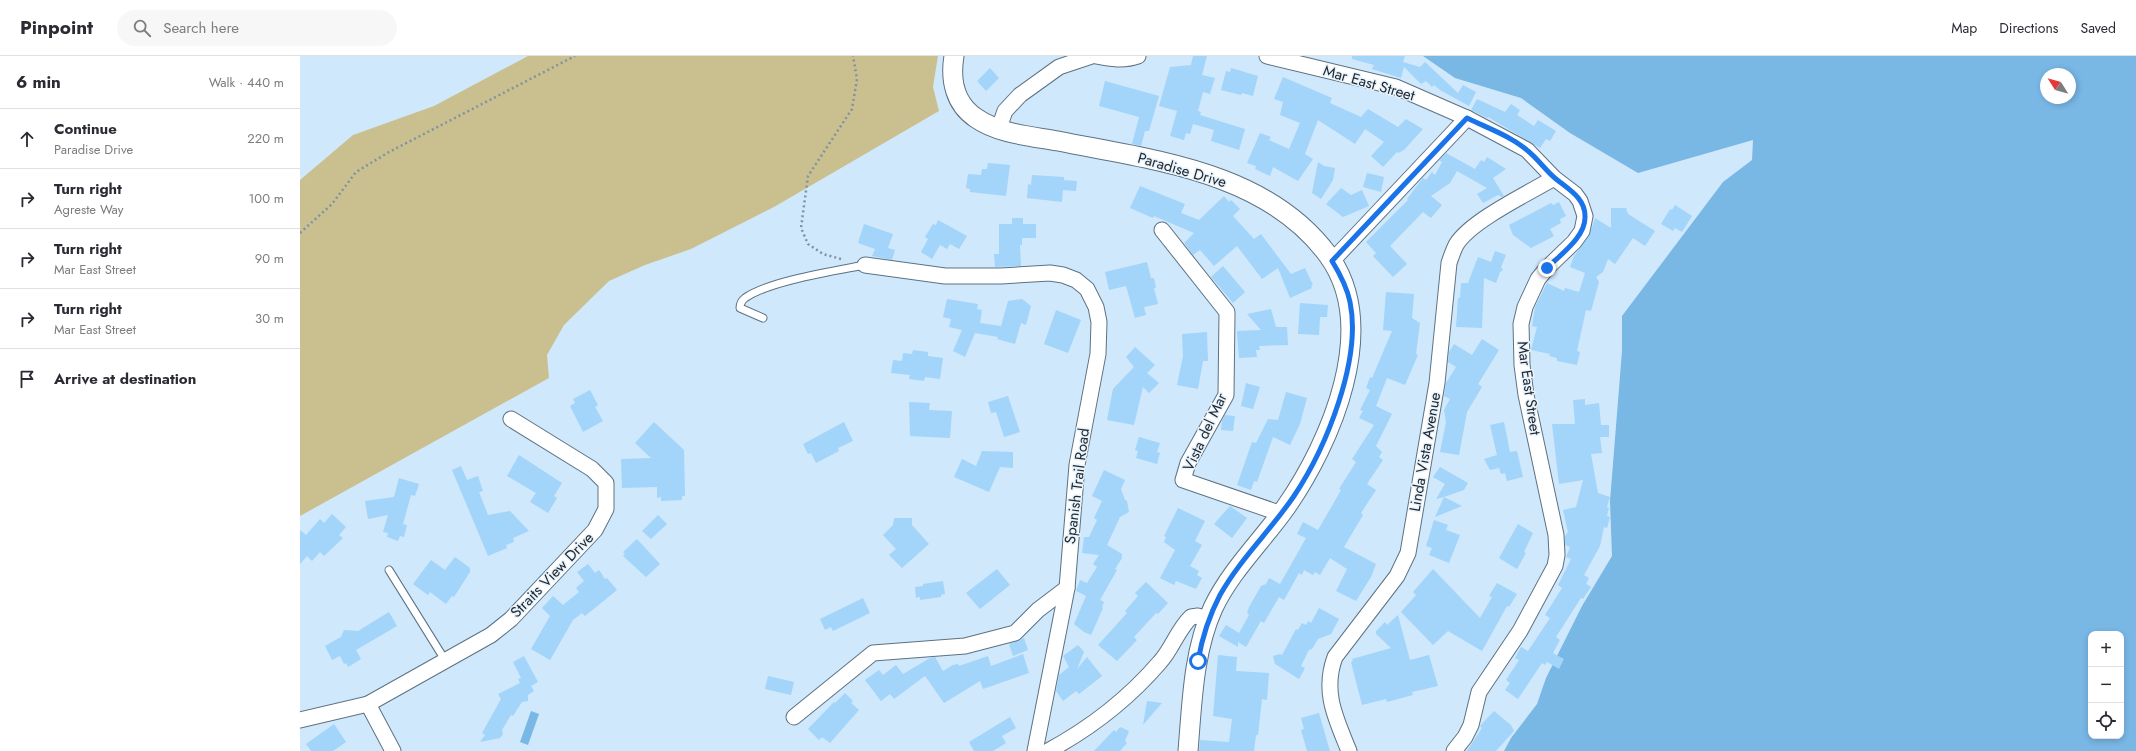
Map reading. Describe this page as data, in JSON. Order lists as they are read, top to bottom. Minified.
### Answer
{"streets":{"street":["Mar East Street","Paradise Drive","Vista del Mar","Linda Vista Avenue","Spanish Trail Road","Straits View Drive"]},"crossings":[["Mar East Street","Linda Vista Avenue"],["Paradise Drive","Vista del Mar"]],"north":"top left","page":{"header":"Pinpoint","search":"Search here","nav":["Map","Directions","Saved"],"heading":["6 min","Walk · 440 m"],"list":[["Continue","Paradise Drive","220 m"],["Turn right","Agreste Way","100 m"],["Turn right","Mar East Street","90 m"],["Turn right","Mar East Street","30 m"],"Arrive at destination"],"map_buttons":["+","−"]}}
